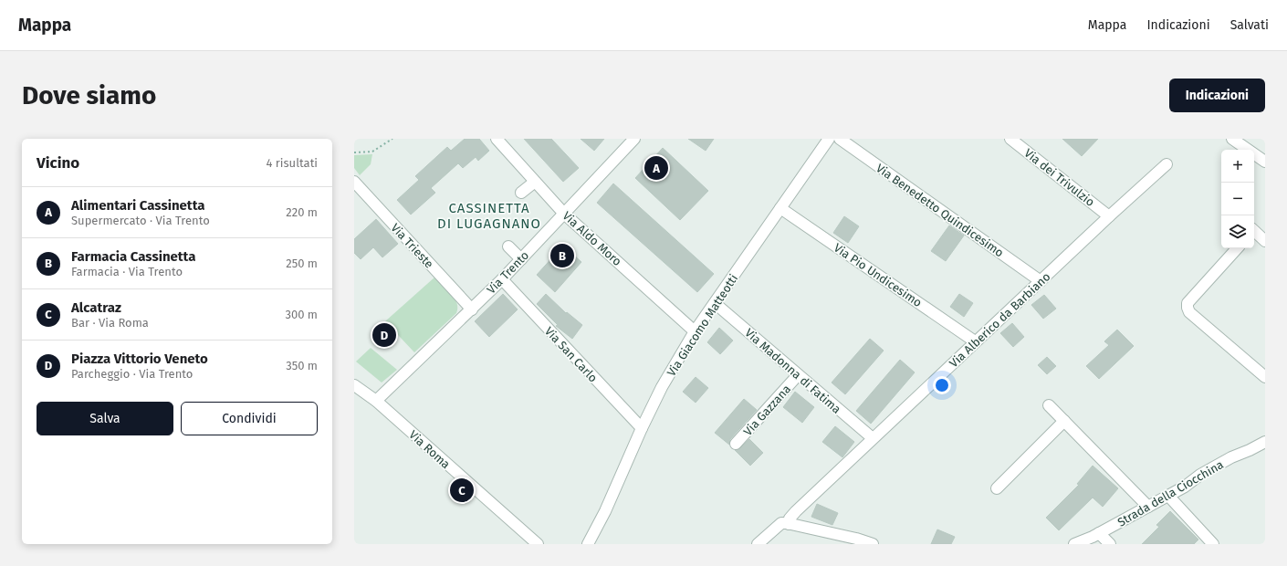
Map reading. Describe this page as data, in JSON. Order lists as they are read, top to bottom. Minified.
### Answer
{"streets":{"street":["Via dei Trivulzio","Via Benedetto Quindicesimo","Via Aldo Moro","Via Trieste","Via Trento","Via Pio Undicesimo","Via Alberico da Barbiano","Via Giacomo Matteotti","Via San Carlo","Via Madonna di Fatima","Via Gazzana","Via Roma","Strada della Ciocchina"]},"crossings":[["Via dei Trivulzio","Via Alberico da Barbiano"],["Via Benedetto Quindicesimo","Via Alberico da Barbiano"],["Via Aldo Moro","Via Trento"],["Via Aldo Moro","Via Giacomo Matteotti"],["Via Trieste","Via Trento"],["Via Trento","Via San Carlo"],["Via Trento","Via Roma"],["Via Pio Undicesimo","Via Alberico da Barbiano"],["Via Pio Undicesimo","Via Giacomo Matteotti"],["Via Alberico da Barbiano","Via Madonna di Fatima"],["Via Giacomo Matteotti","Via San Carlo"],["Via Giacomo Matteotti","Via Madonna di Fatima"],["Via Madonna di Fatima","Via Gazzana"]],"districts":["CASSINETTA DI LUGAGNANO"],"page":{"header":"Mappa","nav":["Mappa","Indicazioni","Salvati"],"buttons":["Indicazioni",["Salva","Condividi"]],"title":"Dove siamo","heading":["Vicino","4 risultati"],"map_buttons":["+","−"],"pins":["A","B","D","C"],"list":[{"mark":"A","name":"Alimentari Cassinetta","note":"Supermercato · Via Trento","value":"220 m"},{"mark":"B","name":"Farmacia Cassinetta","note":"Farmacia · Via Trento","value":"250 m"},{"mark":"C","name":"Alcatraz","note":"Bar · Via Roma","value":"300 m"},{"mark":"D","name":"Piazza Vittorio Veneto","note":"Parcheggio · Via Trento","value":"350 m"}]}}
